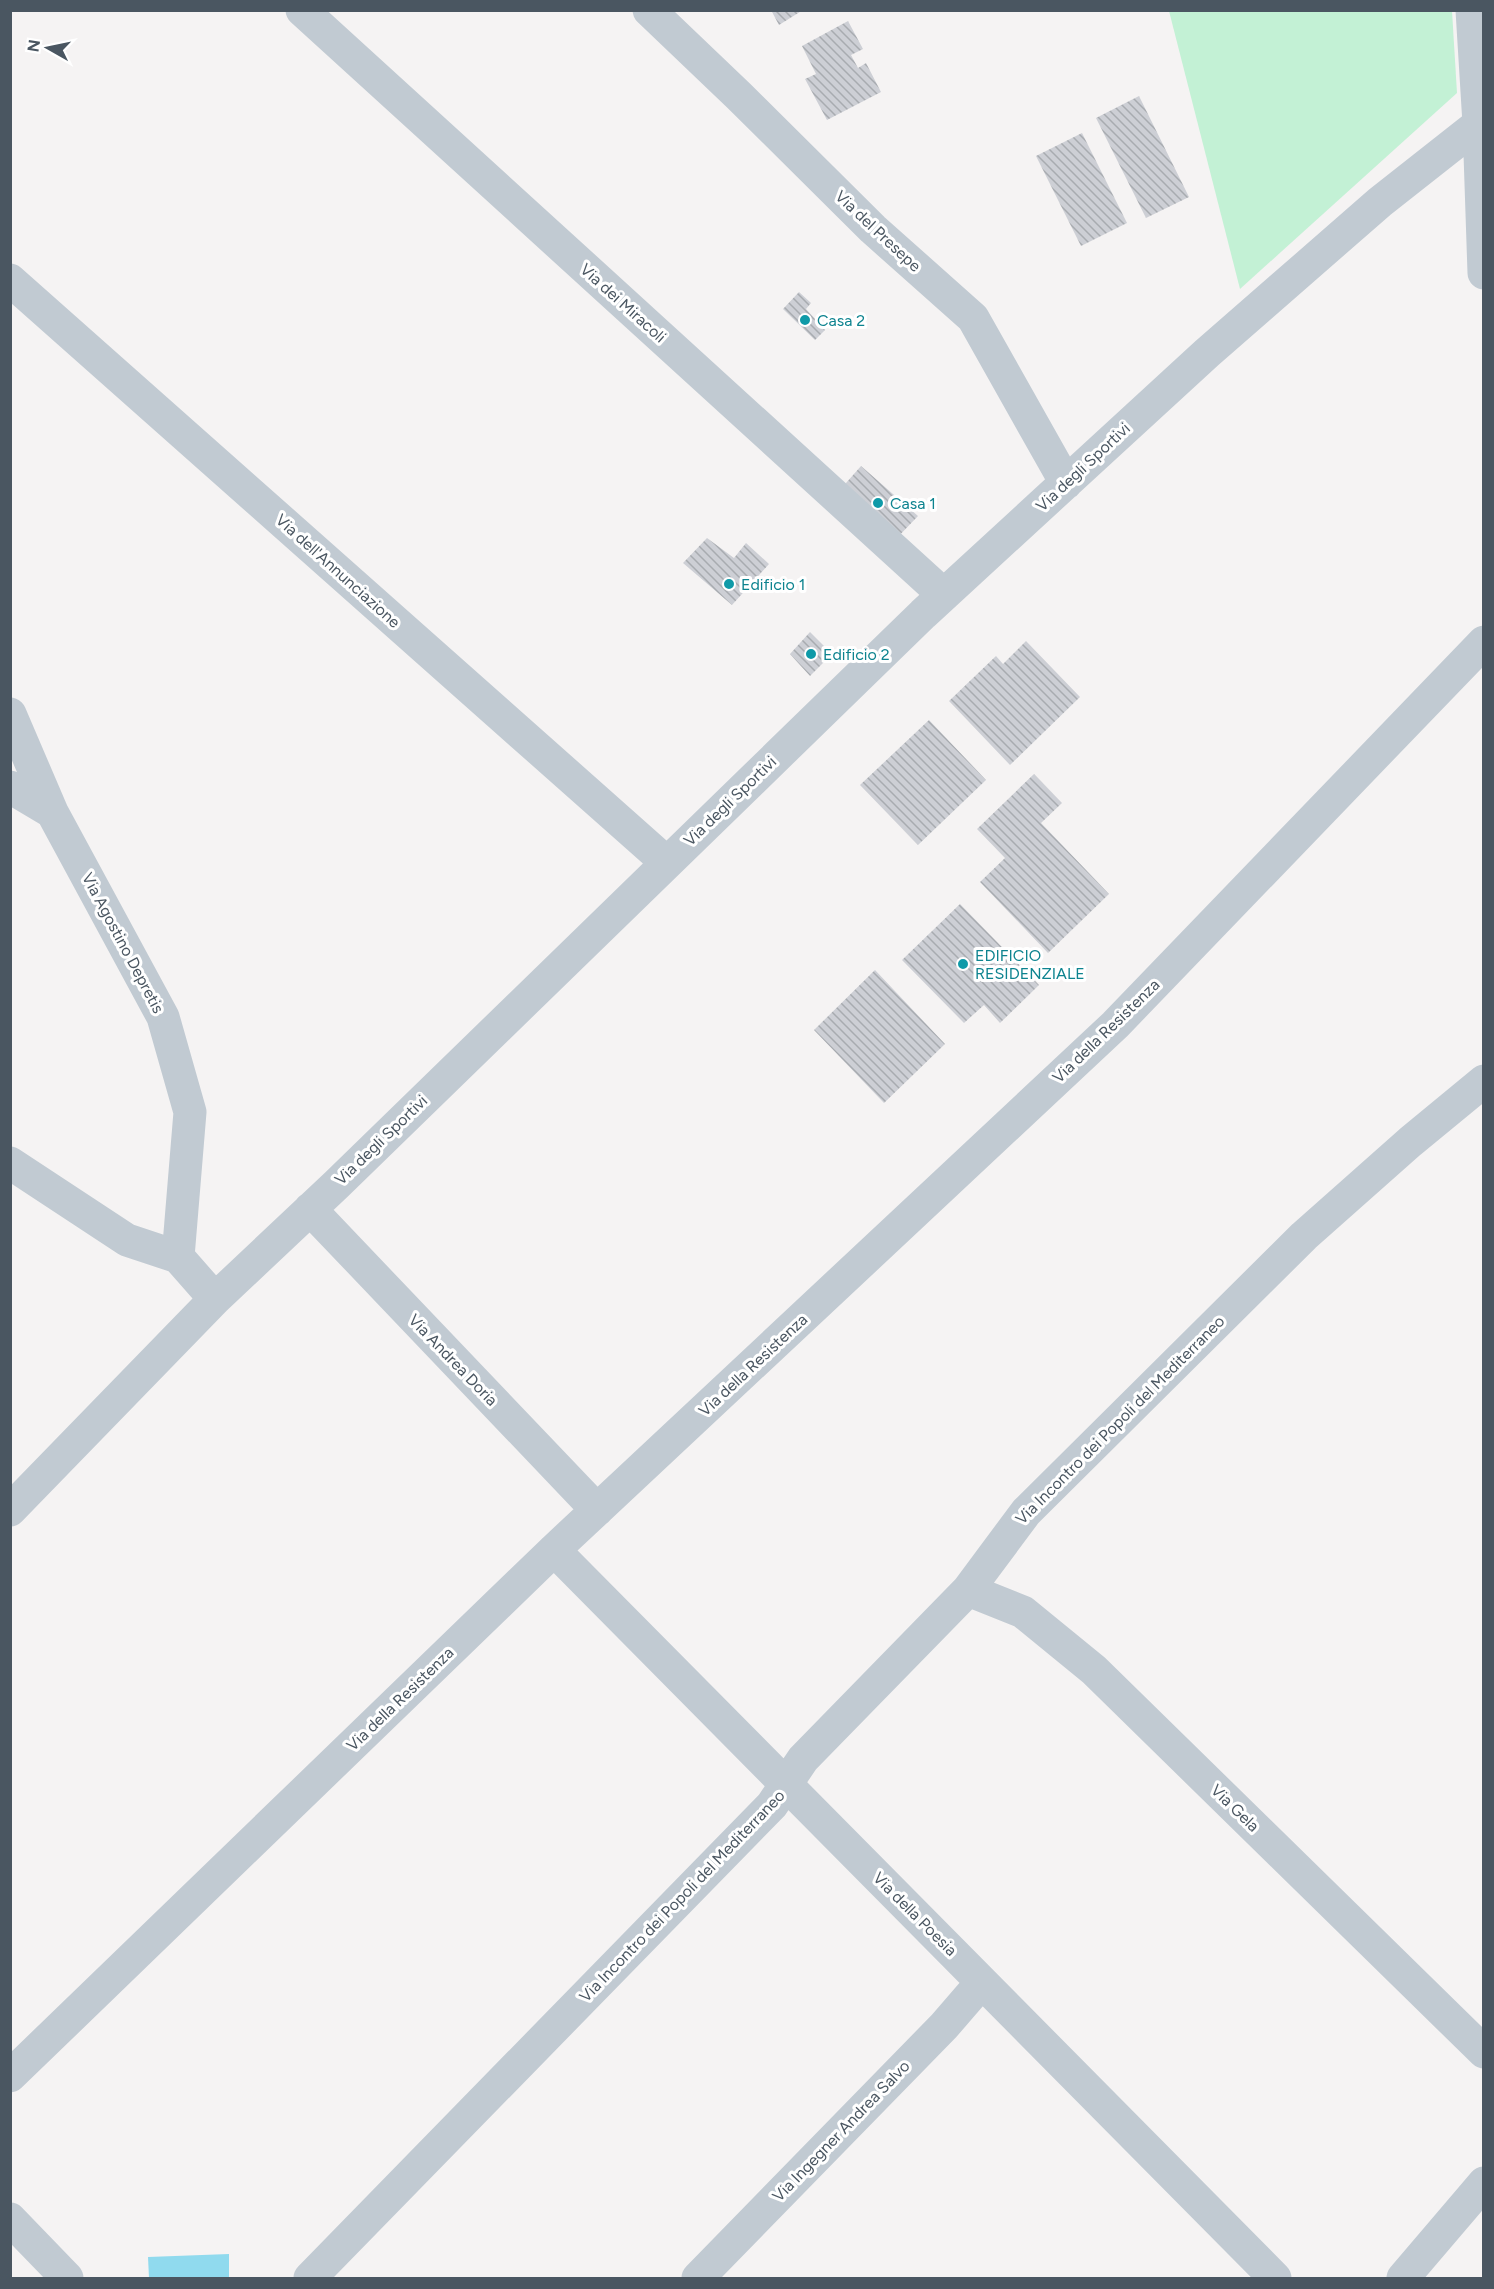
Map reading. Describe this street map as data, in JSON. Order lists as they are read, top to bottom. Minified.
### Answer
{"streets":{"street":["Via del Presepe","Via dei Miracoli","Via degli Sportivi","Via dell'Annunciazione","Via Agostino Depretis","Via della Resistenza","Via Andrea Doria","Via Incontro dei Popoli del Mediterraneo","Via Gela","Via della Poesia","Via Ingegner Andrea Salvo"]},"crossings":[["Via del Presepe","Via degli Sportivi"],["Via dei Miracoli","Via degli Sportivi"],["Via degli Sportivi","Via dell'Annunciazione"],["Via degli Sportivi","Via Andrea Doria"],["Via della Resistenza","Via Andrea Doria"],["Via della Resistenza","Via della Poesia"],["Via Incontro dei Popoli del Mediterraneo","Via Gela"],["Via Incontro dei Popoli del Mediterraneo","Via della Poesia"],["Via della Poesia","Via Ingegner Andrea Salvo"]],"places":["Casa 2","Casa 1","Edificio 1","Edificio 2","EDIFICIO RESIDENZIALE"],"north":"left"}
